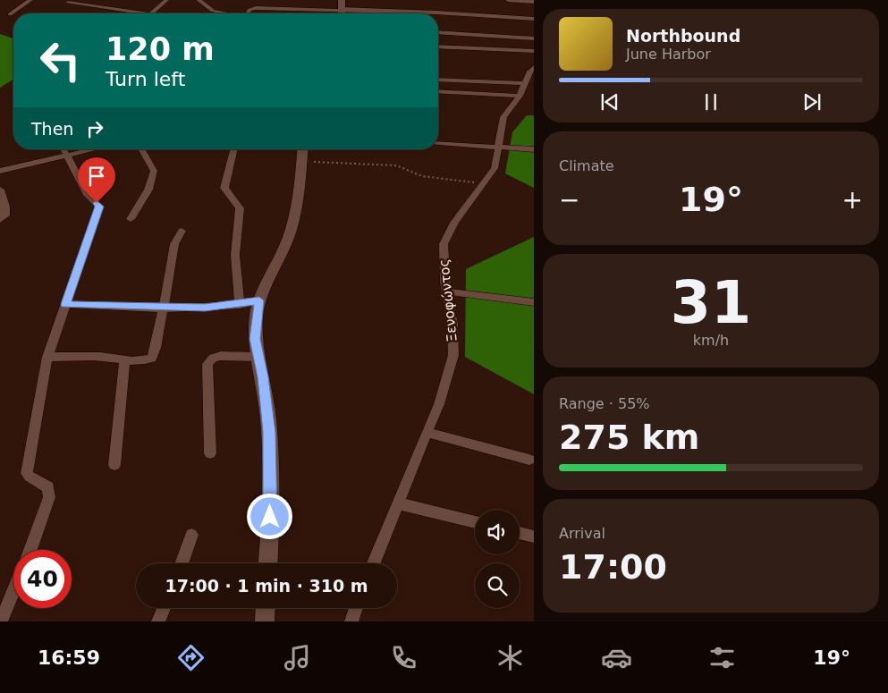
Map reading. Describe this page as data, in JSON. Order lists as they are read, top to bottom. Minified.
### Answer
{"streets":{"street":["Ξενοφώντος"]},"page":{"turn":["120 m","Turn left"],"song":["Northbound","June Harbor"],"then":"Then","tile":["Climate",["31","km/h"],["Range · 55%","275 km"],["Arrival","17:00"]],"heat":["−","19°","+"],"limit":"40","trip":"17:00 · 1 min · 310 m","tabs":["16:59","19°"]}}
